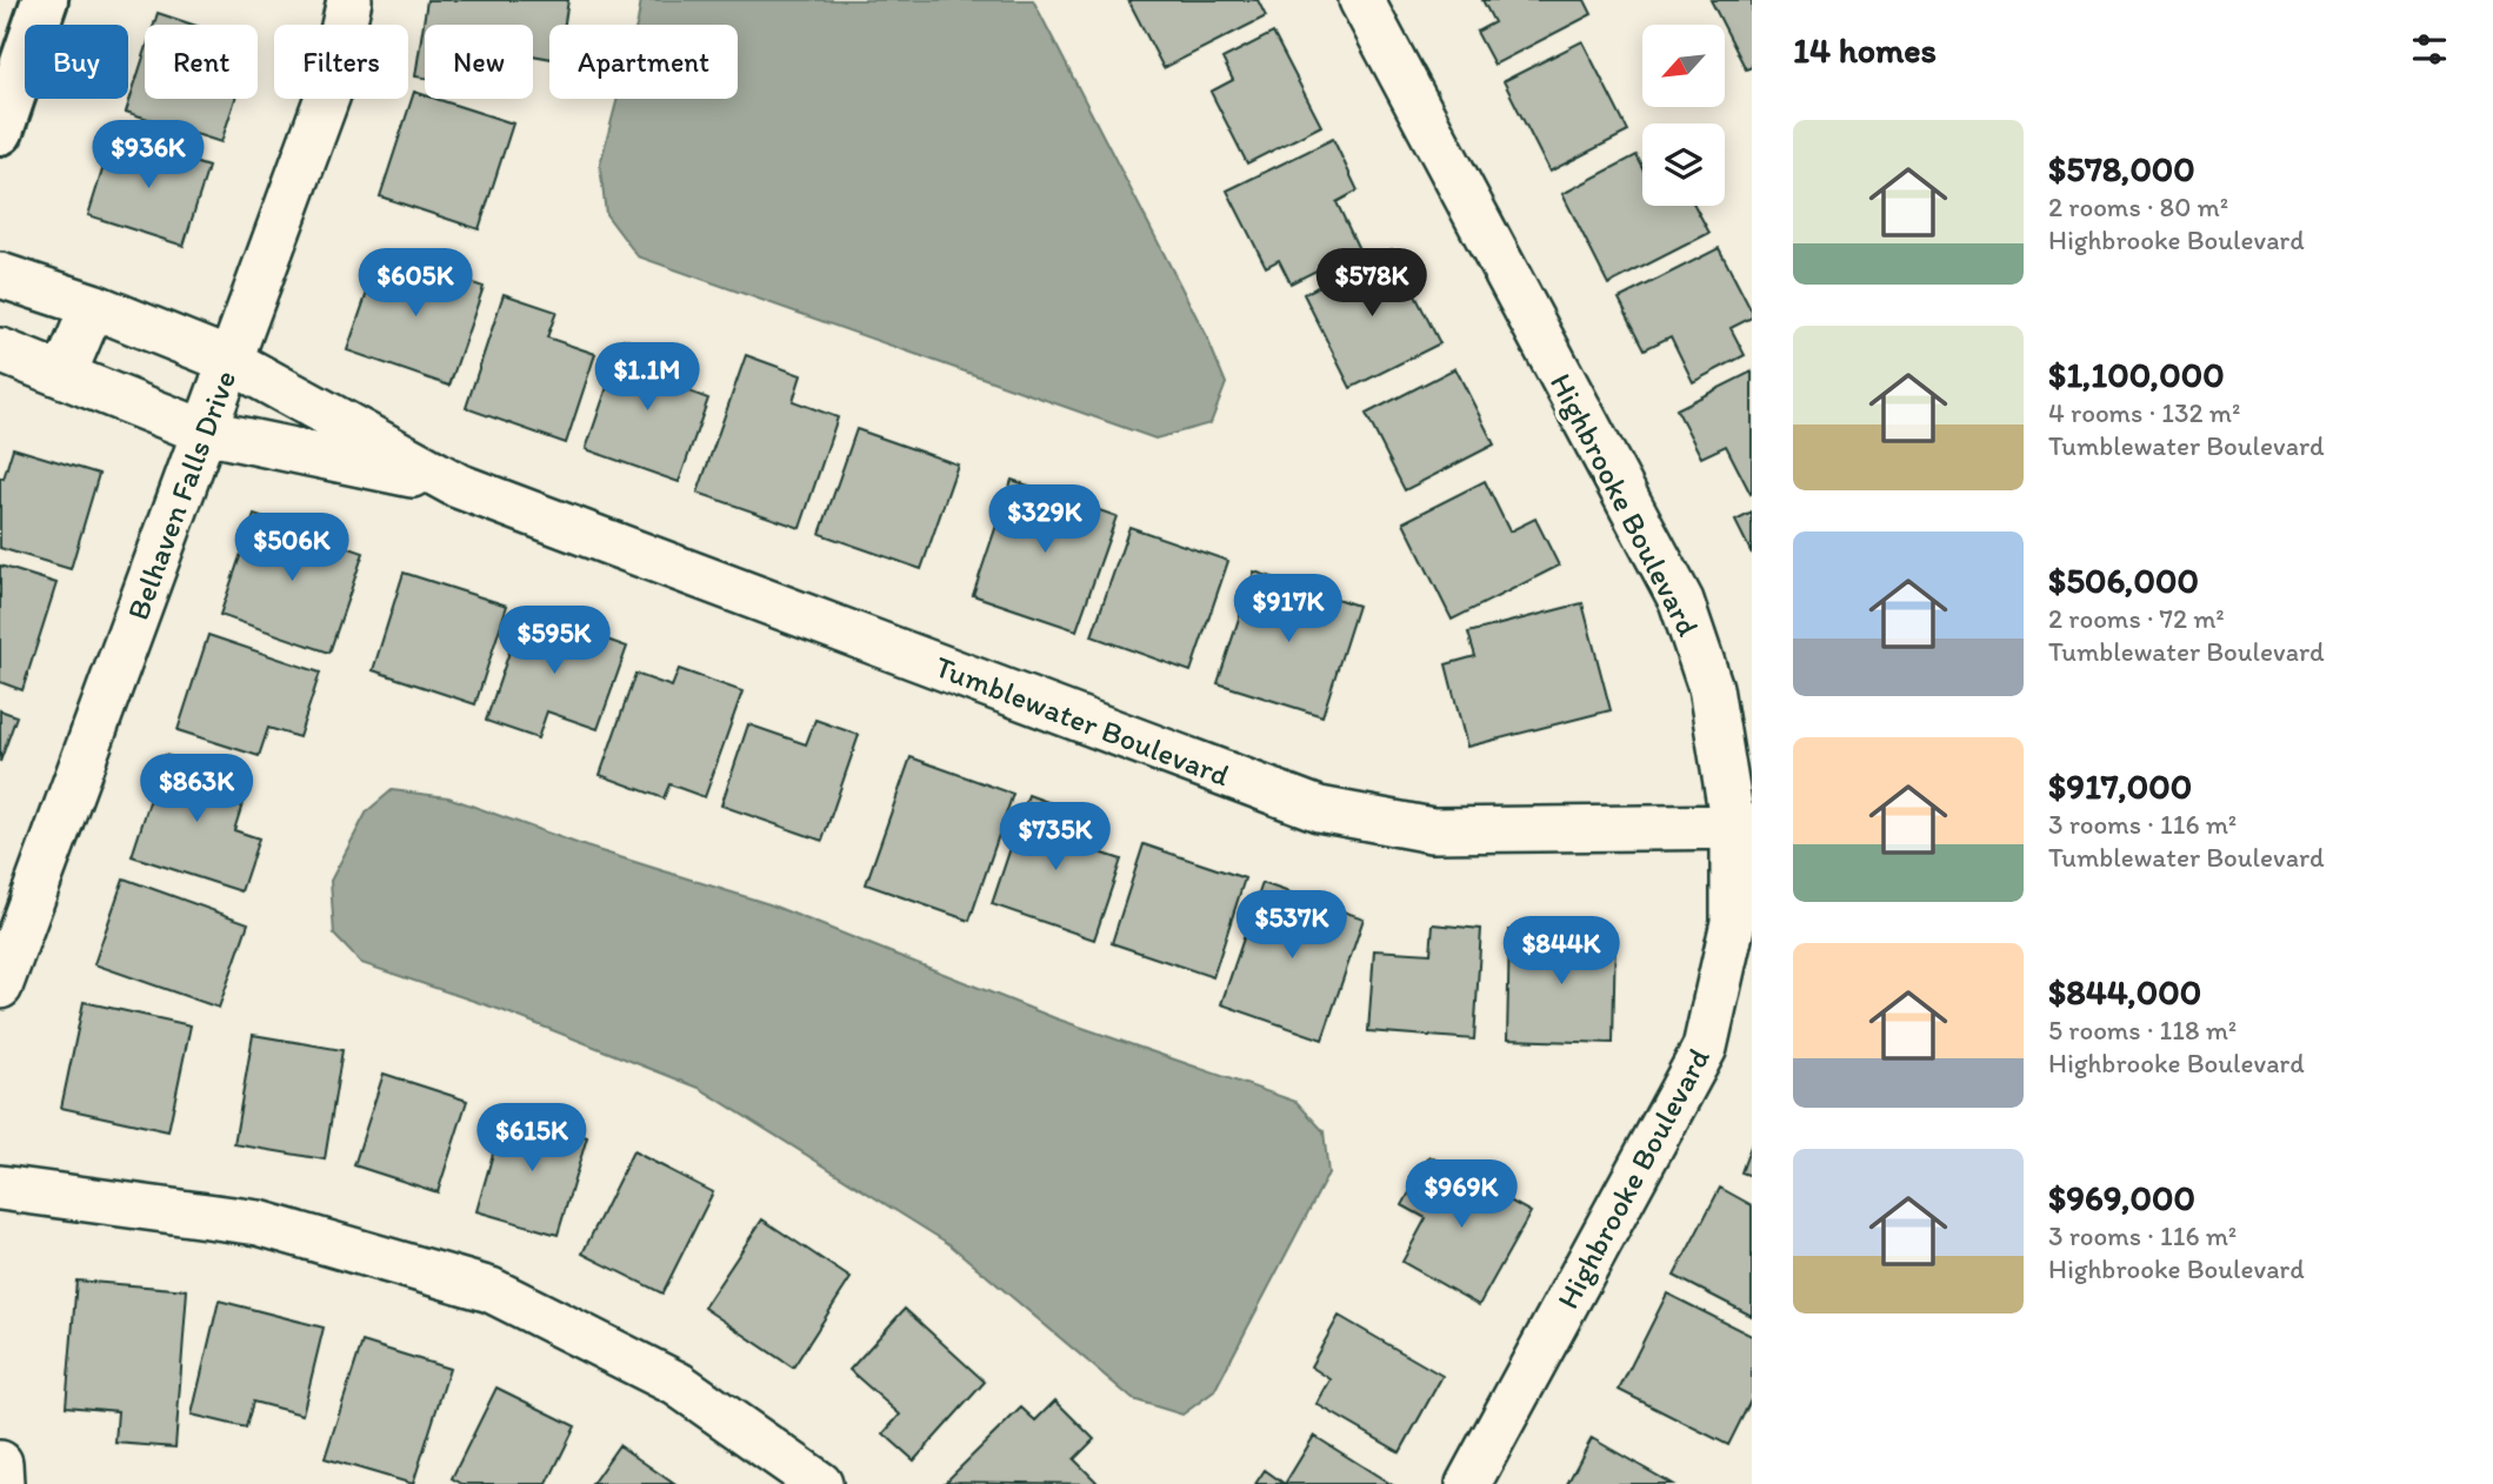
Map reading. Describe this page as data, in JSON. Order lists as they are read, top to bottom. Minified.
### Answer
{"streets":{"street":["Belhaven Falls Drive","Highbrooke Boulevard","Tumblewater Boulevard"]},"crossings":[["Belhaven Falls Drive","Tumblewater Boulevard"],["Highbrooke Boulevard","Tumblewater Boulevard"]],"north":"bottom left","page":{"heading":"14 homes","chip":["Buy","Rent","Filters","New","Apartment"],"list":[{"name":"$578,000","note":"2 rooms · 80 m² · Highbrooke Boulevard"},{"name":"$1,100,000","note":"4 rooms · 132 m² · Tumblewater Boulevard"},{"name":"$506,000","note":"2 rooms · 72 m² · Tumblewater Boulevard"},{"name":"$917,000","note":"3 rooms · 116 m² · Tumblewater Boulevard"},{"name":"$844,000","note":"5 rooms · 118 m² · Highbrooke Boulevard"},{"name":"$969,000","note":"3 rooms · 116 m² · Highbrooke Boulevard"}],"price":["$936K","$605K","$578K","$1.1M","$329K","$506K","$917K","$595K","$863K","$735K","$537K","$844K","$615K","$969K"]}}
